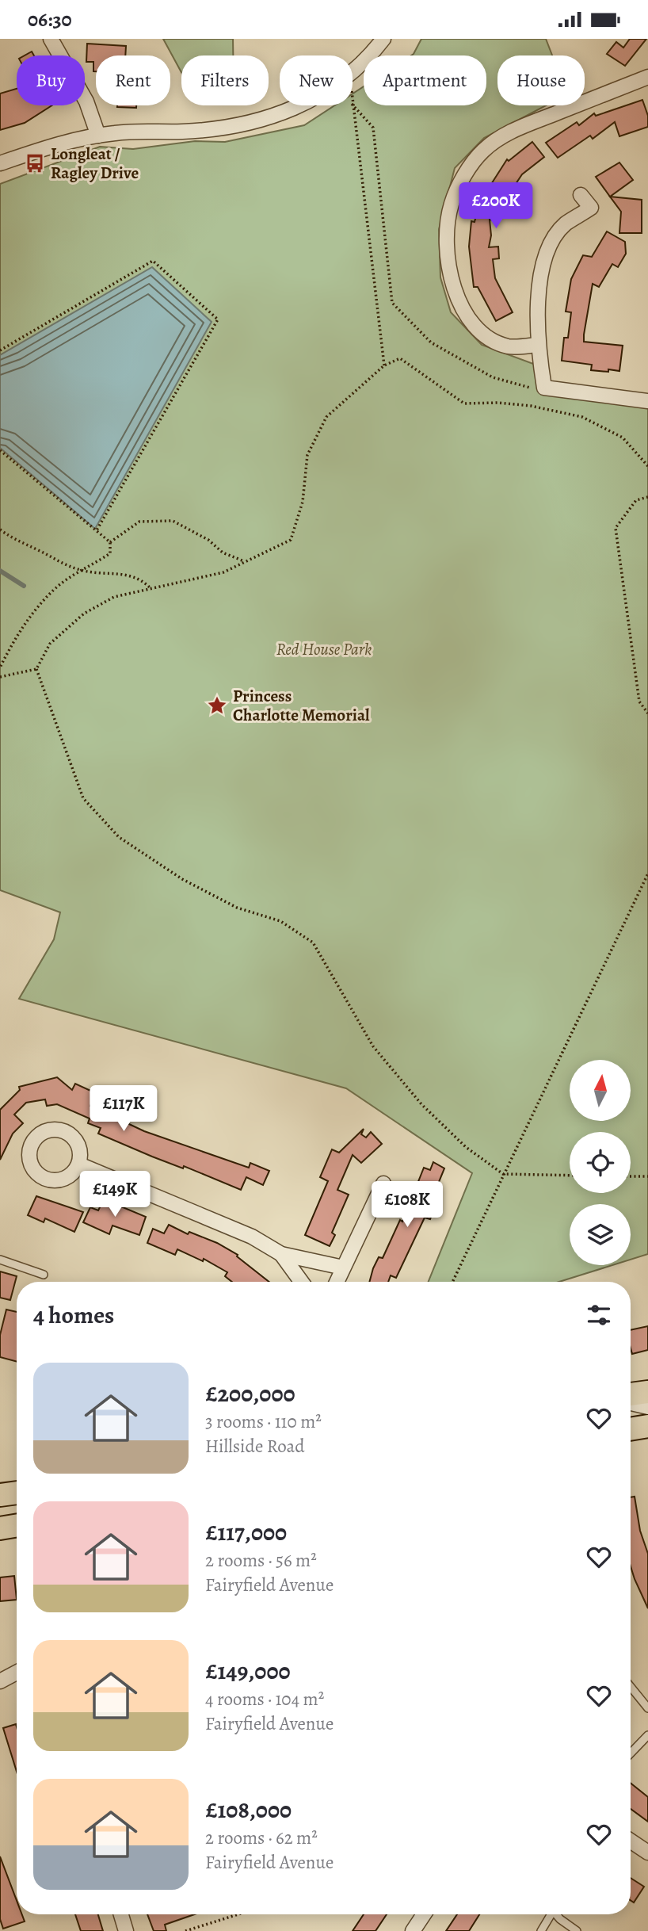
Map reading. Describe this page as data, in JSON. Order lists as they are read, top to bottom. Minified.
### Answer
{"parks":["Red House Park"],"places":{"bus stop":["Longleat / Ragley Drive"],"place":["Princess Charlotte Memorial"]},"north":"top","page":{"status":"06:30","chip":["Buy","Rent","Filters","New","Apartment","House"],"price":["£200K","£117K","£149K","£108K"],"heading":"4 homes","list":[{"name":"£200,000","note":"3 rooms · 110 m² · Hillside Road"},{"name":"£117,000","note":"2 rooms · 56 m² · Fairyfield Avenue"},{"name":"£149,000","note":"4 rooms · 104 m² · Fairyfield Avenue"},{"name":"£108,000","note":"2 rooms · 62 m² · Fairyfield Avenue"}]}}
